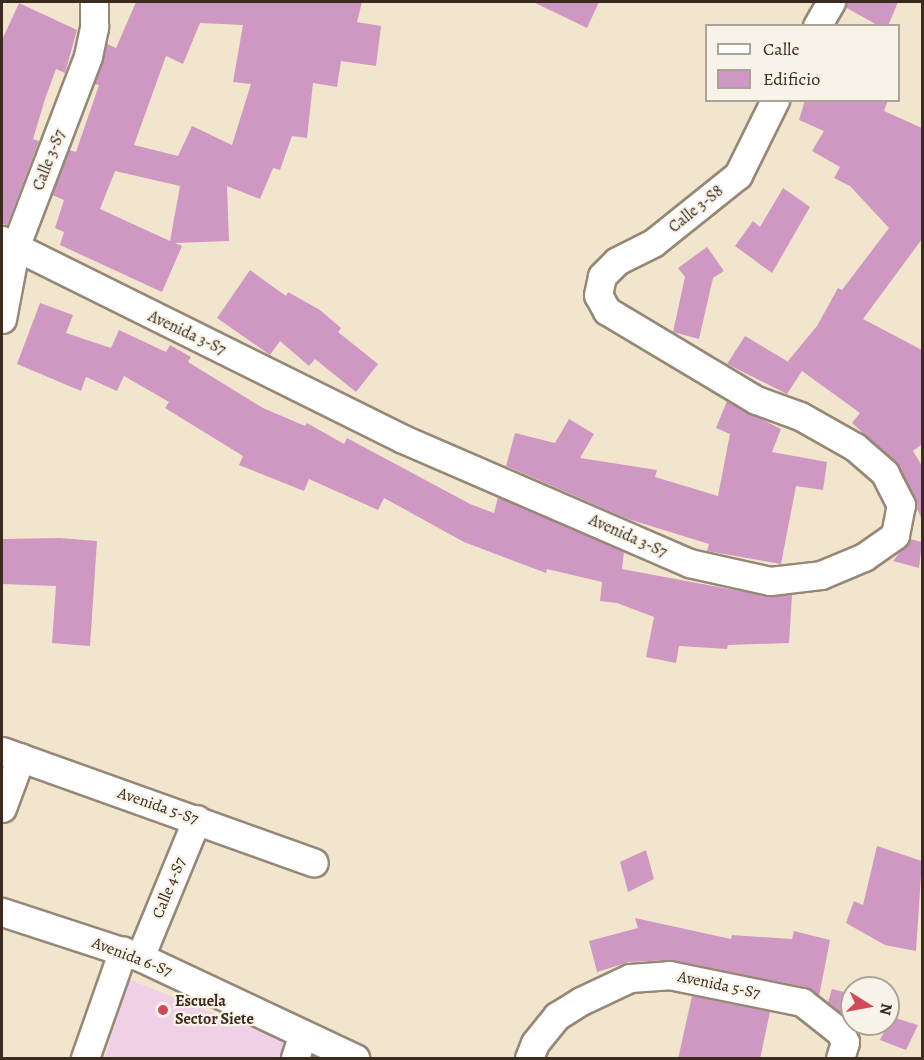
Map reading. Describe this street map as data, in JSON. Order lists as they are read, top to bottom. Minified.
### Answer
{"streets":{"street":["Calle 3-S7","Calle 3-S8","Avenida 3-S7","Avenida 5-S7","Calle 4-S7","Avenida 6-S7"]},"crossings":[["Calle 3-S7","Avenida 3-S7"],["Calle 3-S8","Avenida 3-S7"],["Avenida 5-S7","Calle 4-S7"],["Calle 4-S7","Avenida 6-S7"]],"places":["Escuela Sector Siete"],"legend":["Calle","Edificio"],"north":"right"}
